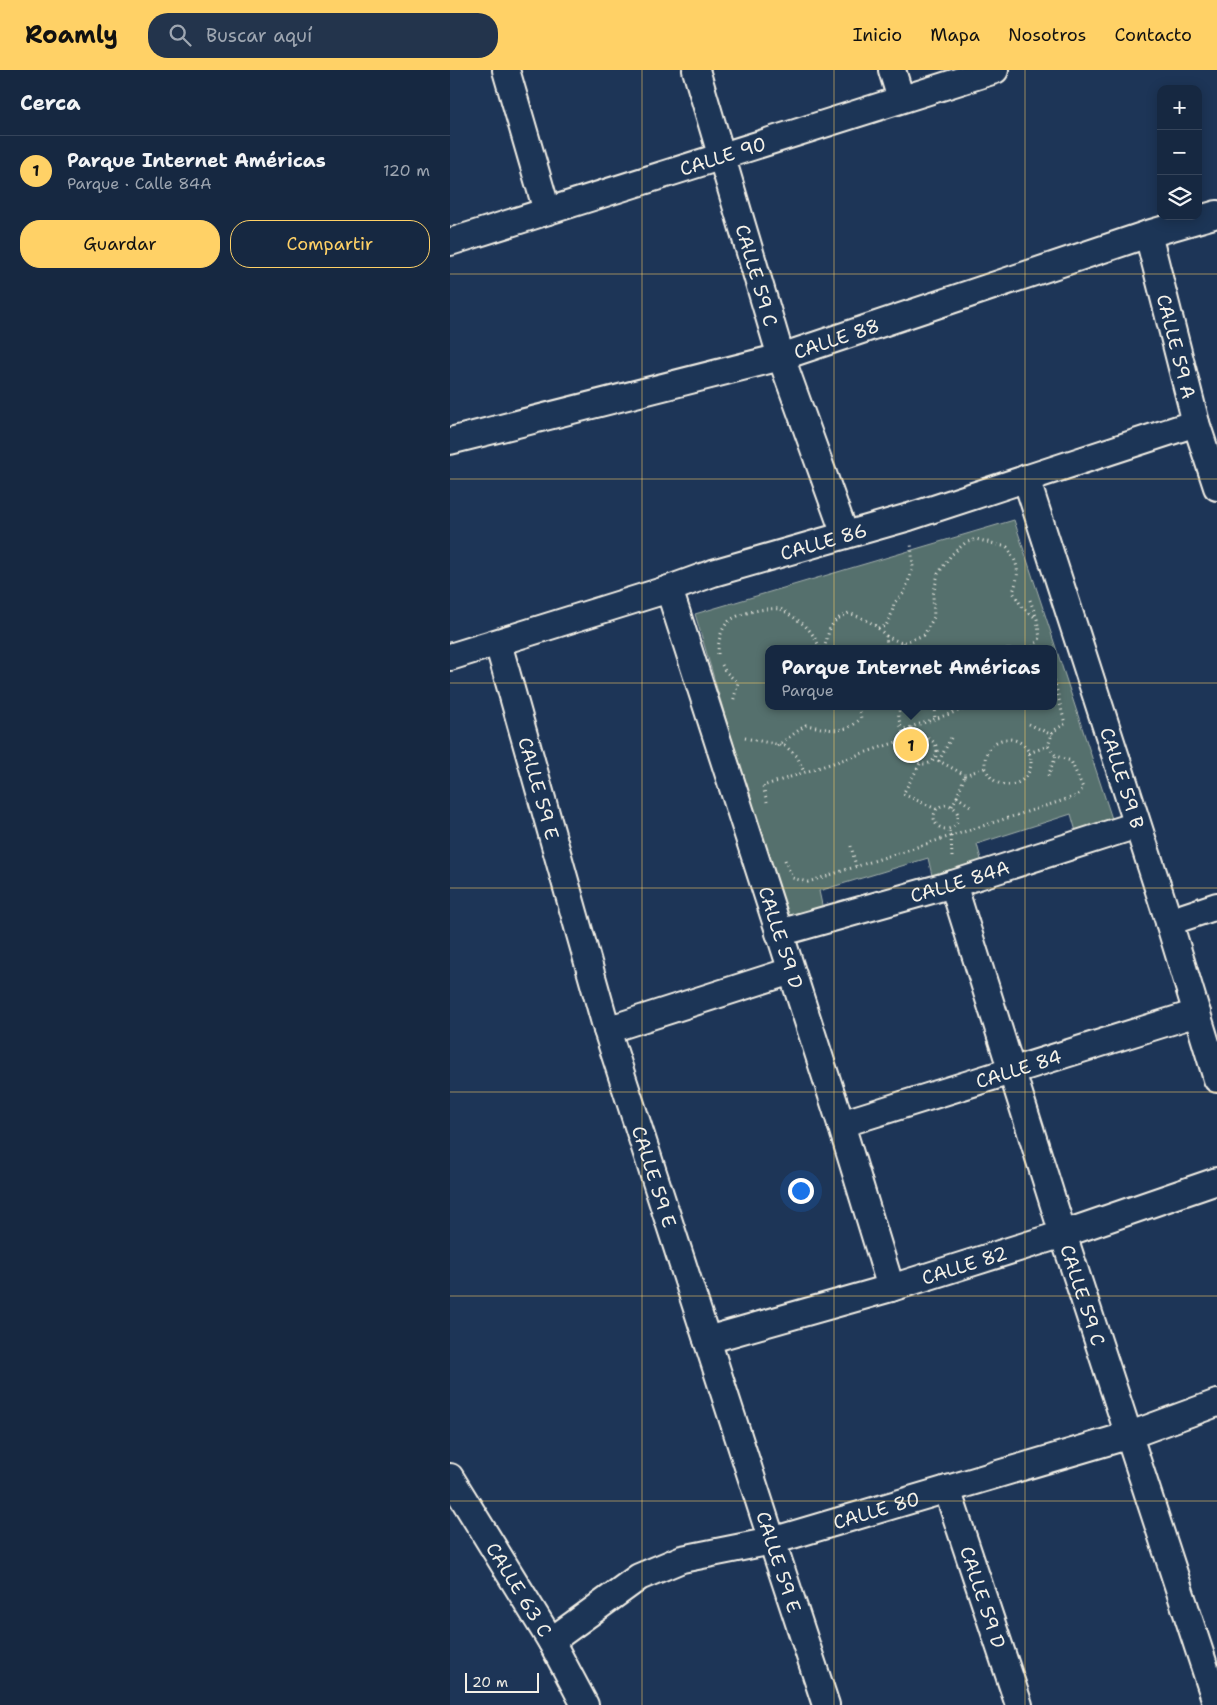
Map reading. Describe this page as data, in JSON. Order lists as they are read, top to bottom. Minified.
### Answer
{"streets":{"street":["CALLE 90","CALLE 59 C","CALLE 88","CALLE 59 A","CALLE 86","CALLE 59 B","CALLE 59 E","CALLE 84A","CALLE 59 D","CALLE 84","CALLE 82","CALLE 80","CALLE 63 C"]},"crossings":[["CALLE 90","CALLE 59 C"],["CALLE 59 C","CALLE 88"],["CALLE 59 C","CALLE 86"],["CALLE 59 C","CALLE 84A"],["CALLE 59 C","CALLE 84"],["CALLE 59 C","CALLE 82"],["CALLE 59 C","CALLE 80"],["CALLE 88","CALLE 59 A"],["CALLE 59 A","CALLE 86"],["CALLE 86","CALLE 59 B"],["CALLE 86","CALLE 59 E"],["CALLE 86","CALLE 59 D"],["CALLE 59 B","CALLE 84A"],["CALLE 59 B","CALLE 84"],["CALLE 59 E","CALLE 82"],["CALLE 59 E","CALLE 80"],["CALLE 84A","CALLE 59 D"],["CALLE 59 D","CALLE 84"],["CALLE 59 D","CALLE 82"],["CALLE 59 D","CALLE 80"],["CALLE 80","CALLE 63 C"]],"scale_bar":"20 m","page":{"header":"Roamly","search":"Buscar aquí","nav":["Inicio","Mapa","Nosotros","Contacto"],"heading":"Cerca","map_buttons":["+","−"],"list":[{"mark":"1","name":"Parque Internet Américas","note":"Parque · Calle 84A","value":"120 m"}],"buttons":["Guardar","Compartir"],"popup":["Parque Internet Américas","Parque"],"pins":"1","scale":"20 m"}}
